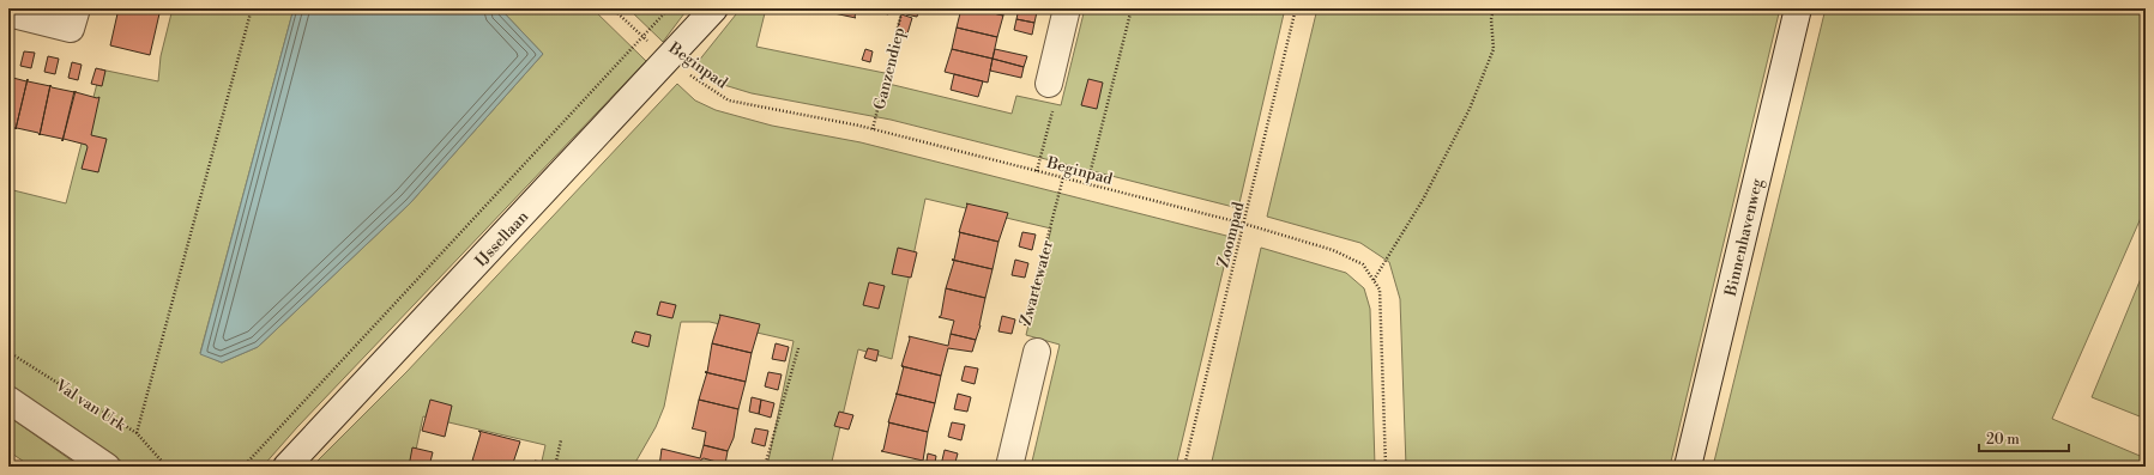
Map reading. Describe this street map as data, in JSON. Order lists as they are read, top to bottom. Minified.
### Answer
{"streets":{"street":["Binnenhavenweg","IJssellaan"],"path":["Beginpad","Ganzendiep","Zoompad","Zwartewater","Val van Urk"]},"crossings":[["Beginpad","Ganzendiep"],["Beginpad","Zoompad"],["Beginpad","IJssellaan"],["Beginpad","Zwartewater"]],"scale_bar":"20 m"}
